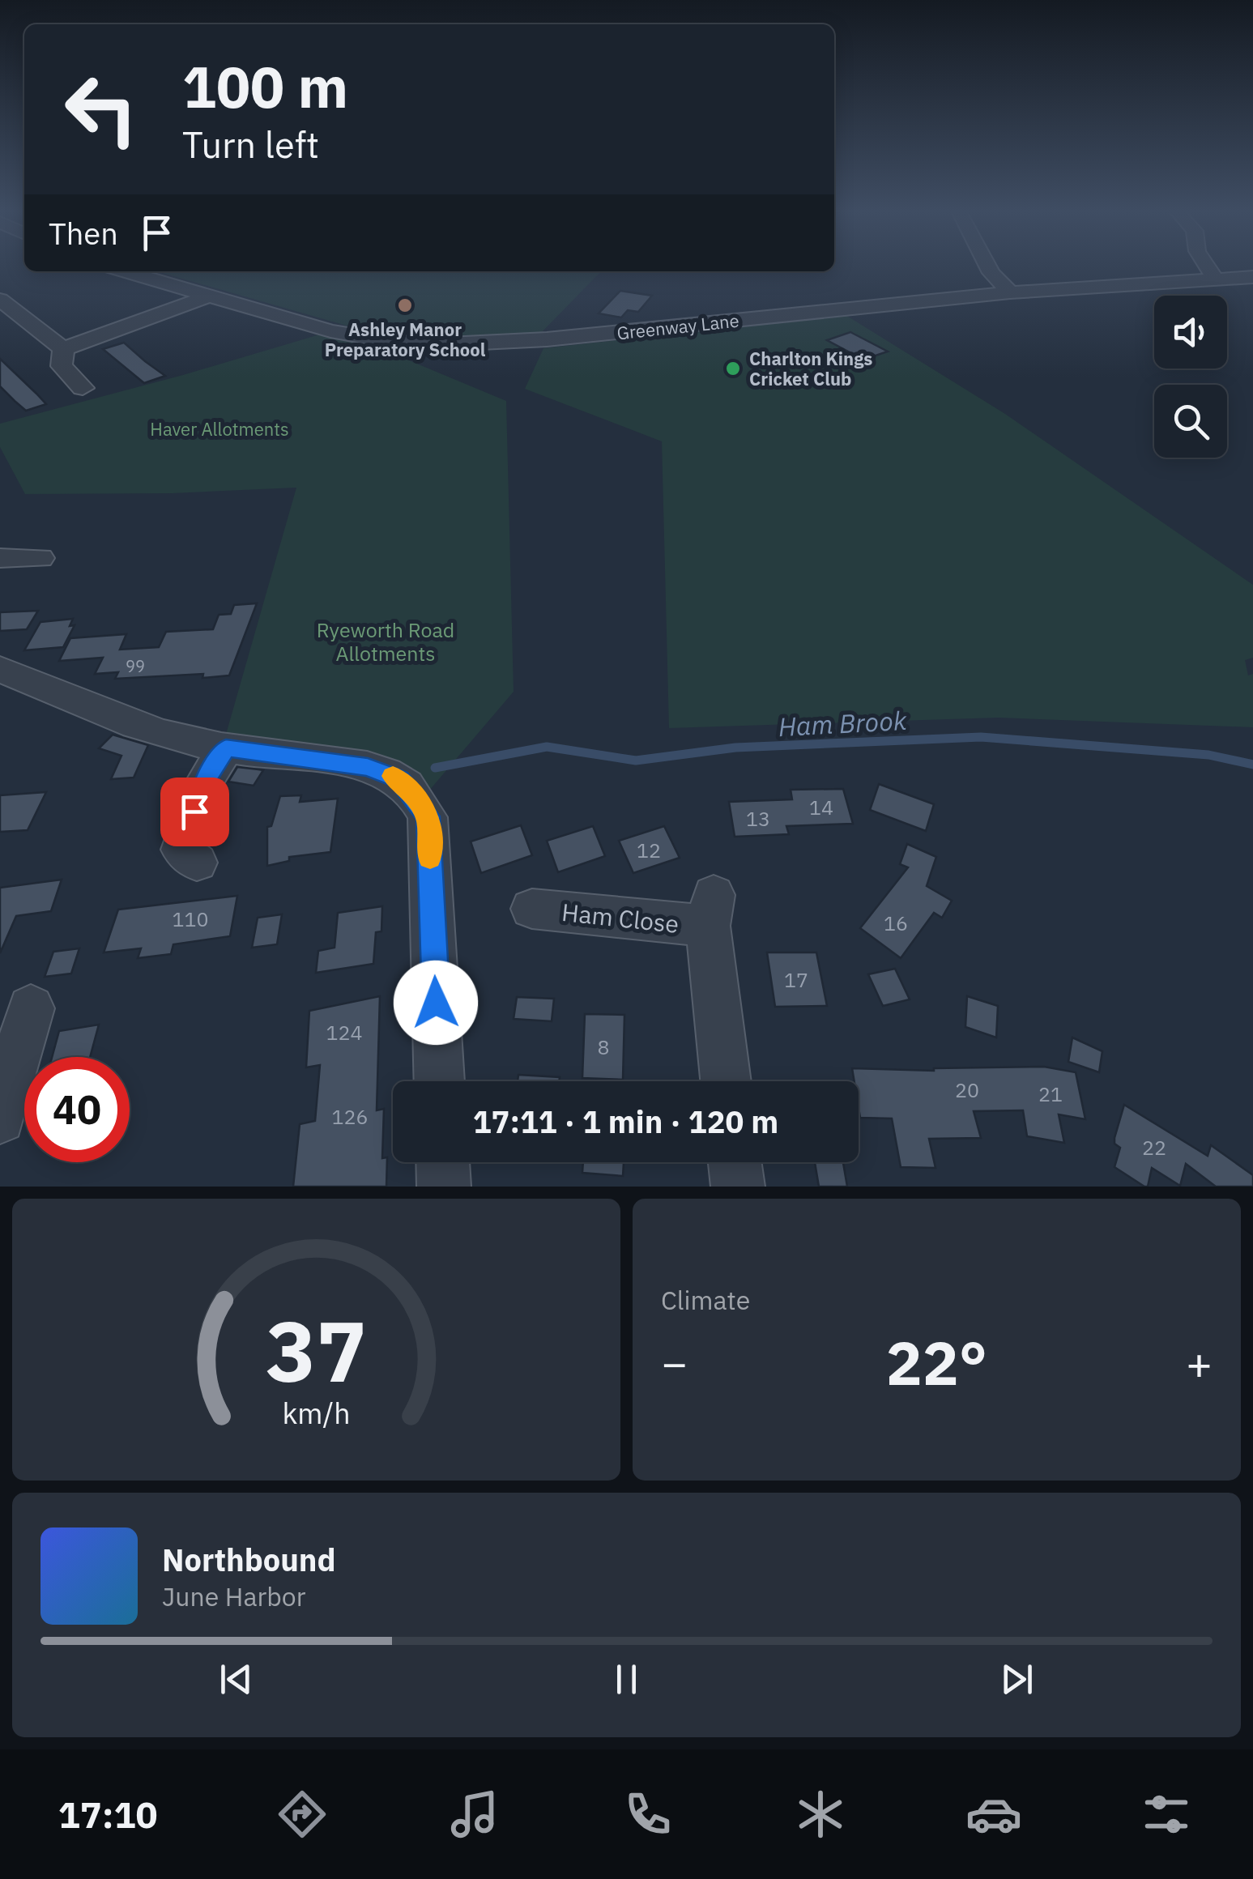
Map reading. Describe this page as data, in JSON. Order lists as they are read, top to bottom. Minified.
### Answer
{"streets":{"street":["Greenway Lane","Ham Close"]},"water":["Ham Brook"],"parks":["Haver Allotments","Ryeworth Road Allotments"],"places":["Ashley Manor Preparatory School","Charlton Kings Cricket Club"],"house_numbers":["99","14","13","12","110","16","17","124","8","20","21","126","22"],"page":{"turn":["100 m","Turn left"],"then":"Then","limit":"40","trip":"17:11 · 1 min · 120 m","tile":"Climate","heat":["−","22°","+"],"song":["Northbound","June Harbor"],"tabs":"17:10","gauge":["37","km/h"]}}
